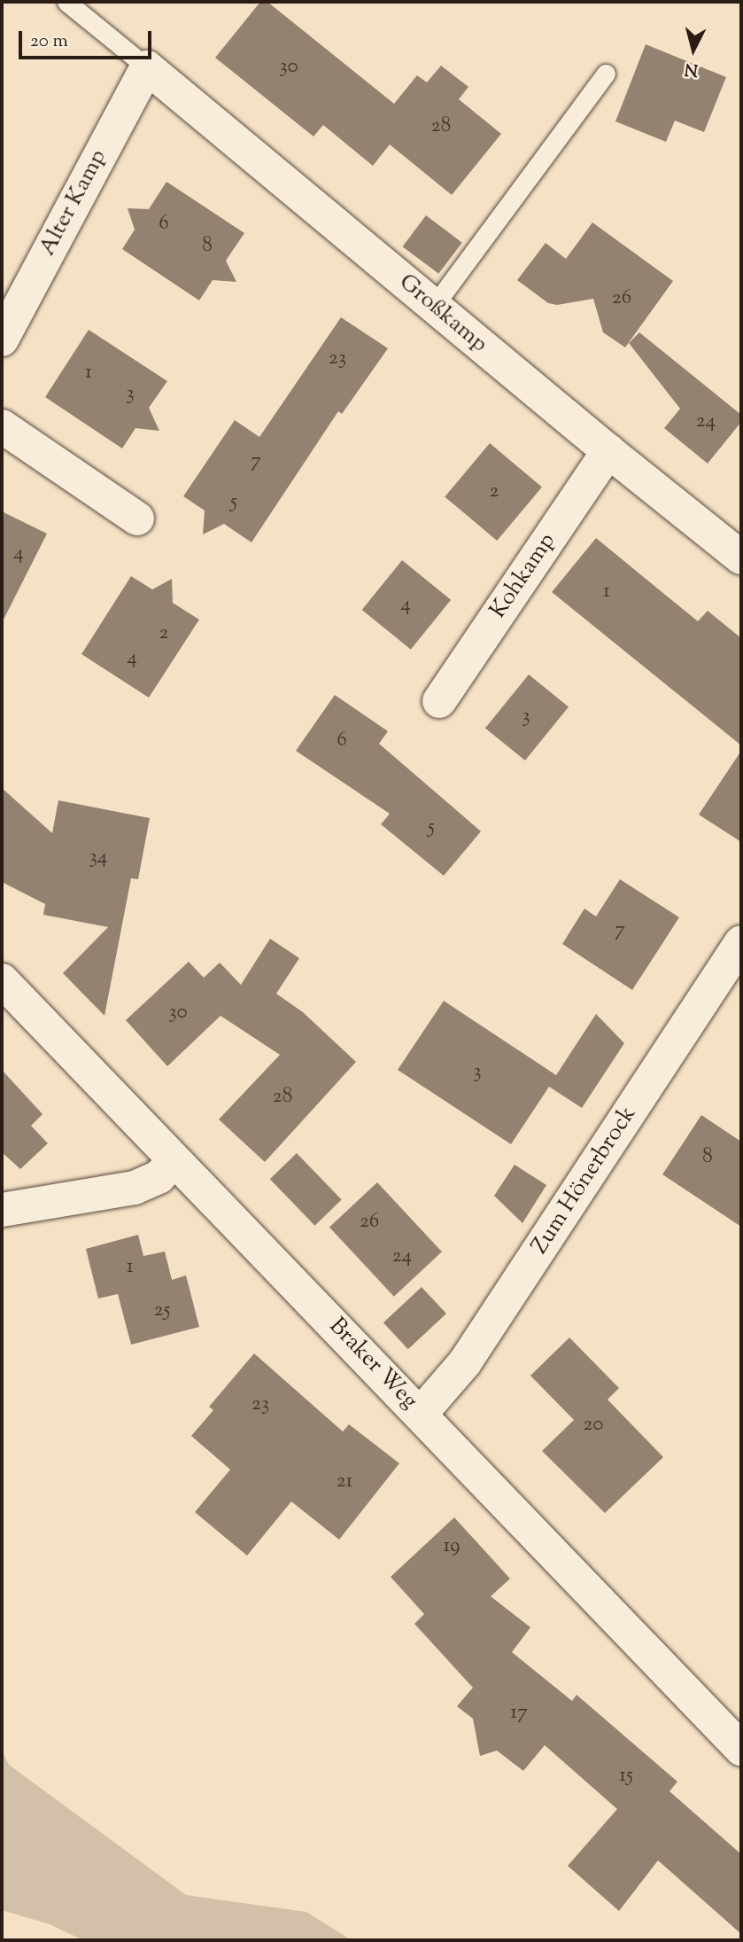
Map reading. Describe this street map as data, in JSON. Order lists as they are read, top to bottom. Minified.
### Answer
{"streets":{"street":["Alter Kamp","Großkamp","Kohkamp","Zum Hönerbrock","Braker Weg"]},"crossings":[["Alter Kamp","Großkamp"],["Großkamp","Kohkamp"],["Zum Hönerbrock","Braker Weg"]],"house_numbers":["30","28","6","8","26","23","1","3","24","7","2","5","4","1","4","2","4","3","6","5","34","7","30","3","28","8","26","24","1","25","23","20","21","19","17","15"],"scale_bar":"20 m","north":"bottom"}
